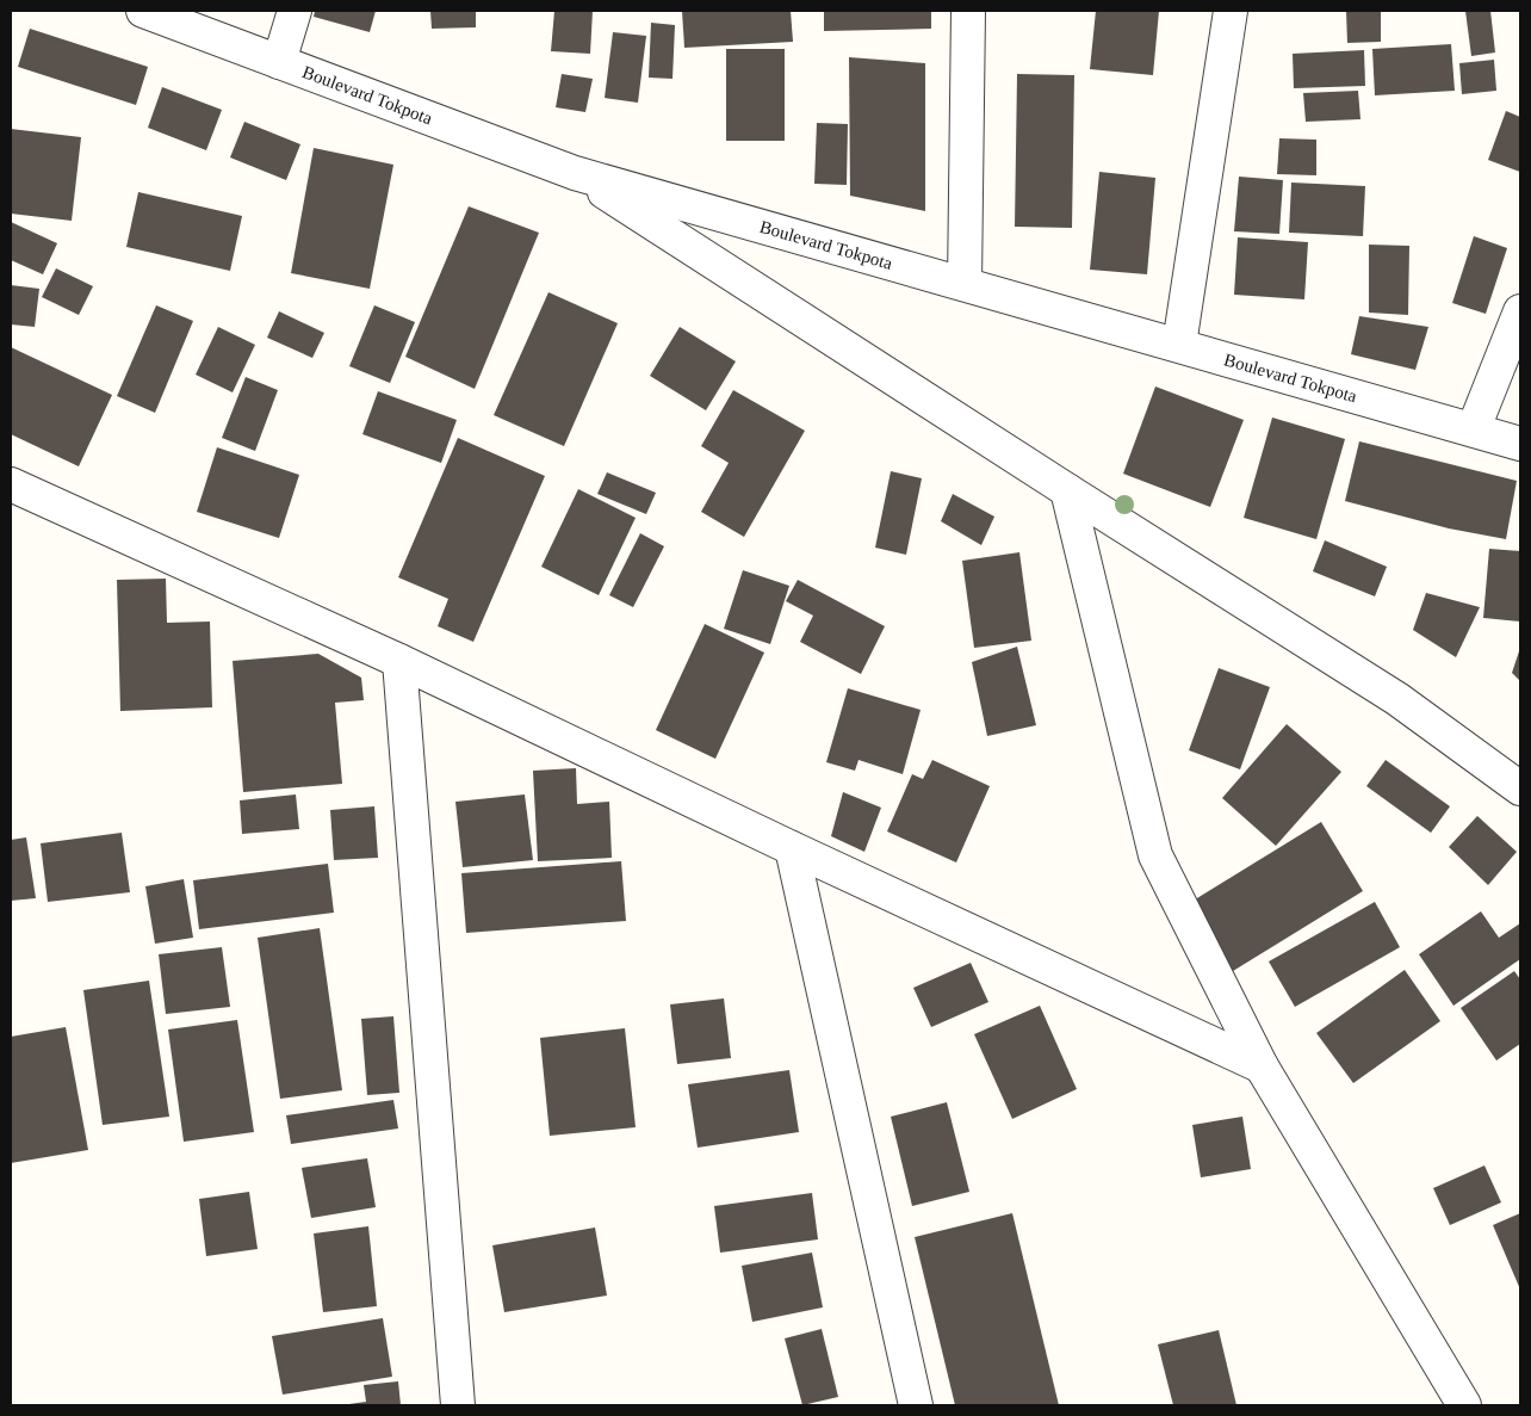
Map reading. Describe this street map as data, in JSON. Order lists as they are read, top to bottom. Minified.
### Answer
{"streets":{"street":["Boulevard Tokpota"]}}
